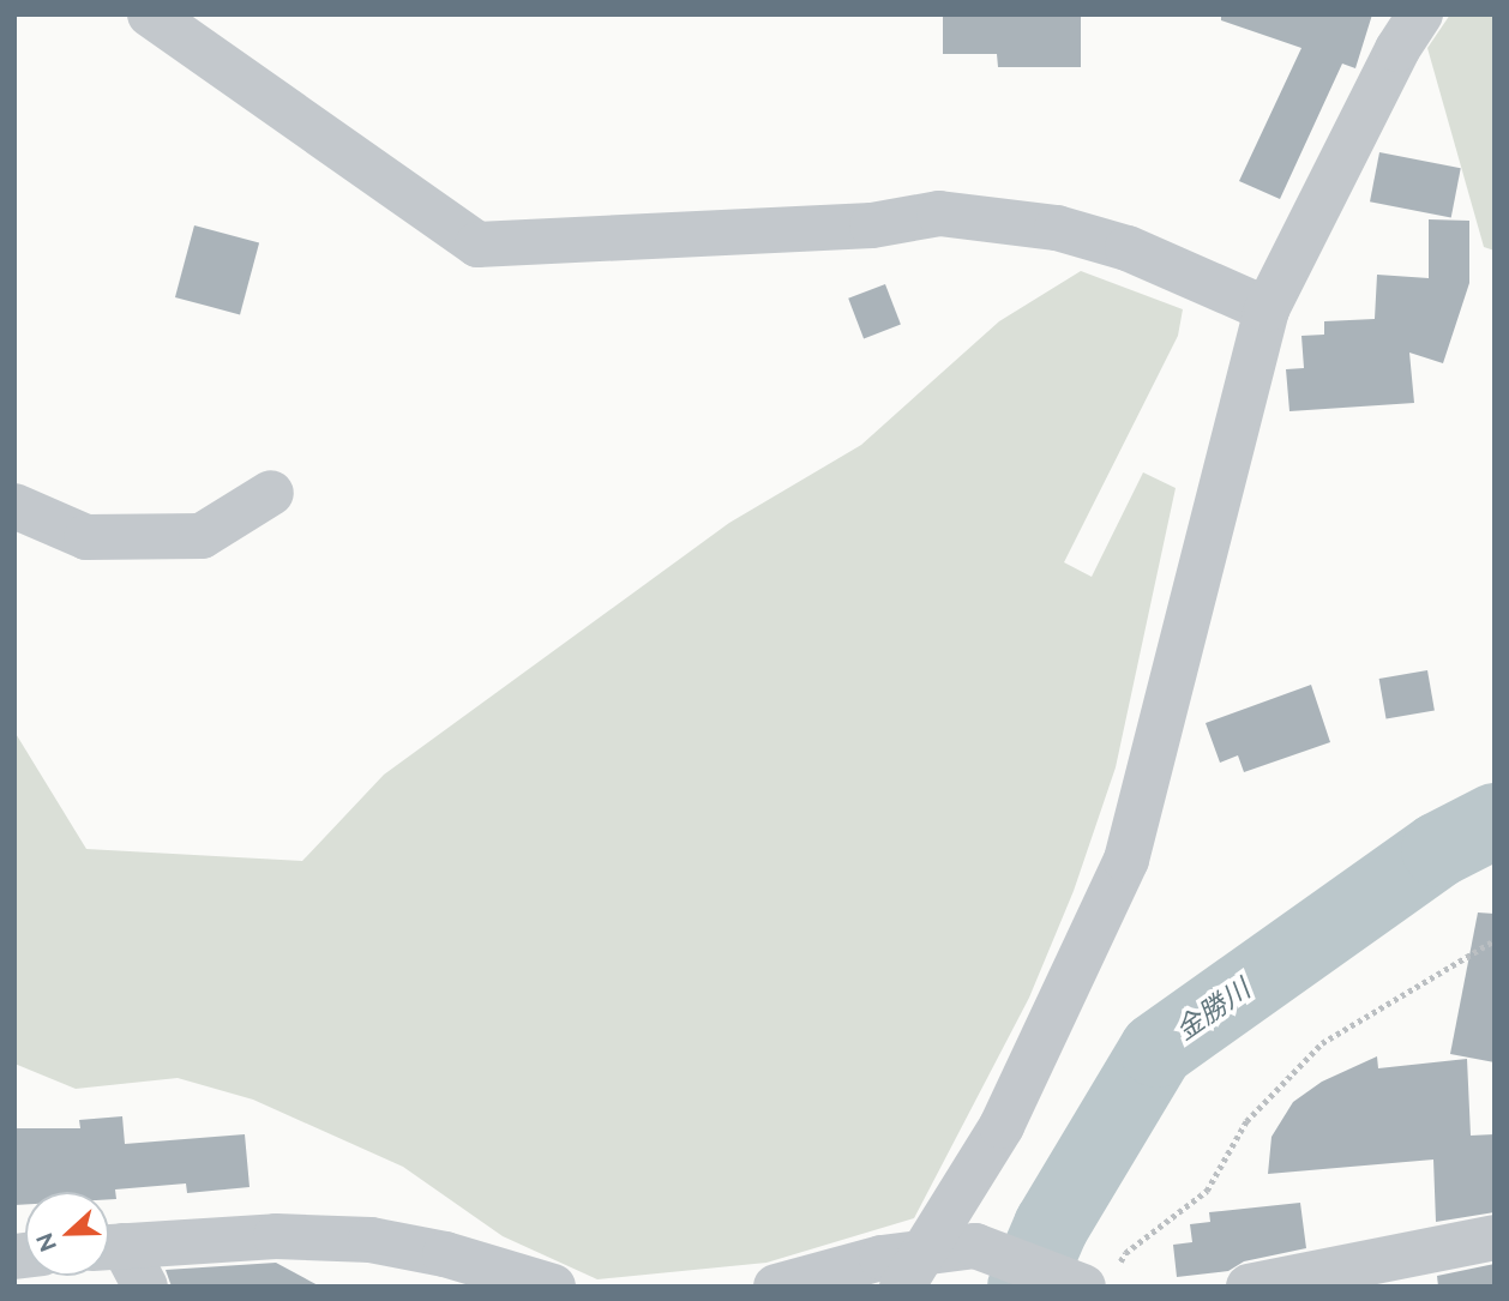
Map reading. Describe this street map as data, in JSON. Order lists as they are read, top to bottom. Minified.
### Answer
{"water":["金勝川"],"north":"left"}
